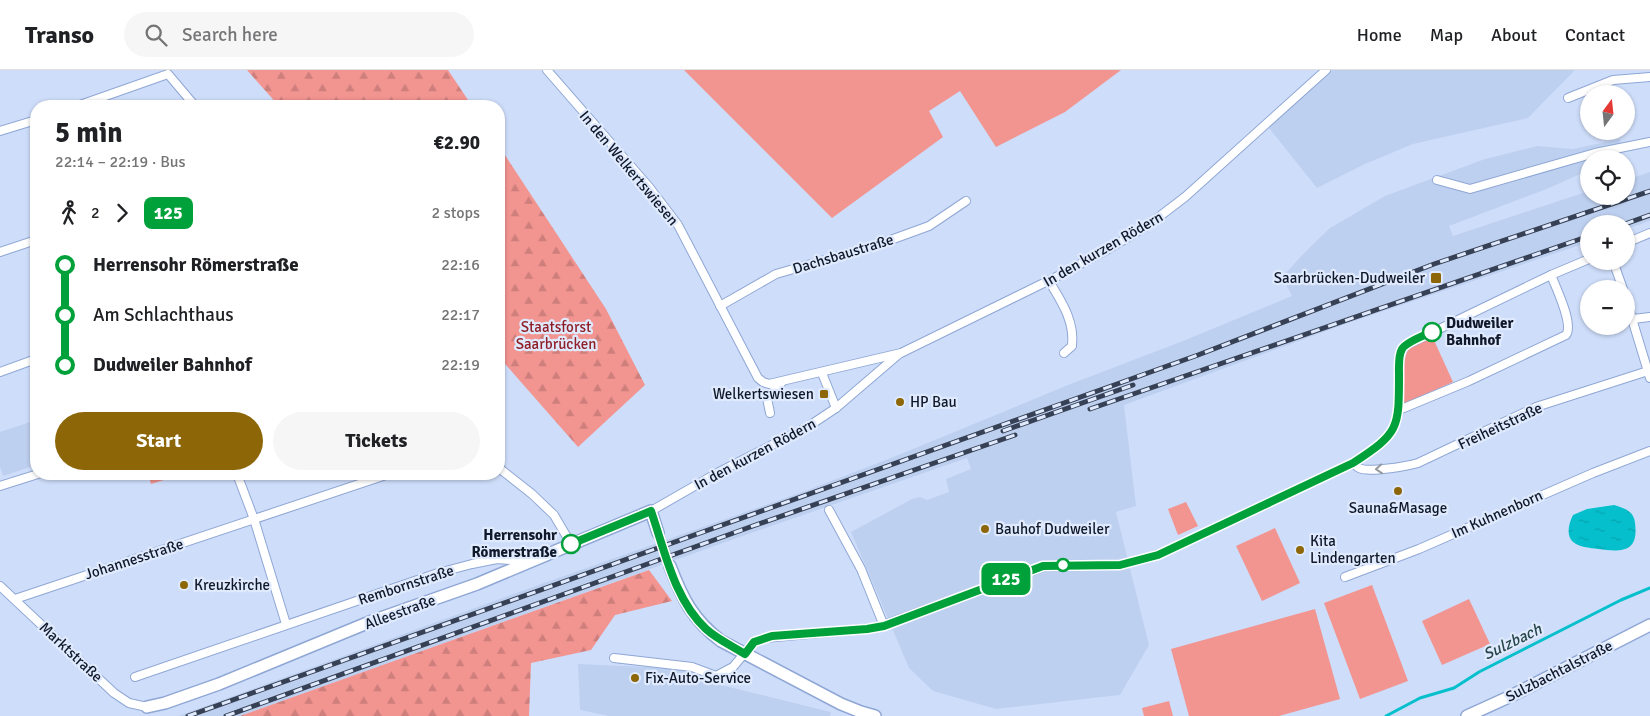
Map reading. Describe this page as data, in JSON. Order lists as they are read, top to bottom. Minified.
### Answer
{"streets":{"street":["In den Welkertswiesen","In den kurzen Rödern","Dachsbaustraße","Freiheitstraße","Im Kuhnenborn","Johannesstraße","Rembornstraße","Alleestraße","Marktstraße","Sulzbachtalstraße"]},"crossings":[["In den Welkertswiesen","In den kurzen Rödern"],["In den Welkertswiesen","Dachsbaustraße"],["In den kurzen Rödern","Alleestraße"],["Johannesstraße","Marktstraße"],["Rembornstraße","Alleestraße"],["Alleestraße","Marktstraße"]],"one_way":["Freiheitstraße"],"water":["Sulzbach"],"parks":["Staatsforst Saarbrücken"],"places":{"transit":["Saarbrücken-Dudweiler","Welkertswiesen"],"other":["Dudweiler Bahnhof","HP Bau","Sauna&Masage","Bauhof Dudweiler","Herrensohr Römerstraße","Kita Lindengarten","Kreuzkirche","Fix-Auto-Service"]},"lines":["bus line 125"],"north":"top","page":{"header":"Transo","search":"Search here","nav":["Home","Map","About","Contact"],"on_map":"125","map_buttons":["+","−"],"heading":["5 min","22:14 – 22:19 · Bus","€2.90"],"legs":["2","125","2 stops"],"list":[{"name":"Herrensohr Römerstraße","value":"22:16"},{"name":"Am Schlachthaus","value":"22:17"},{"name":"Dudweiler Bahnhof","value":"22:19"}],"buttons":["Start","Tickets"]}}
